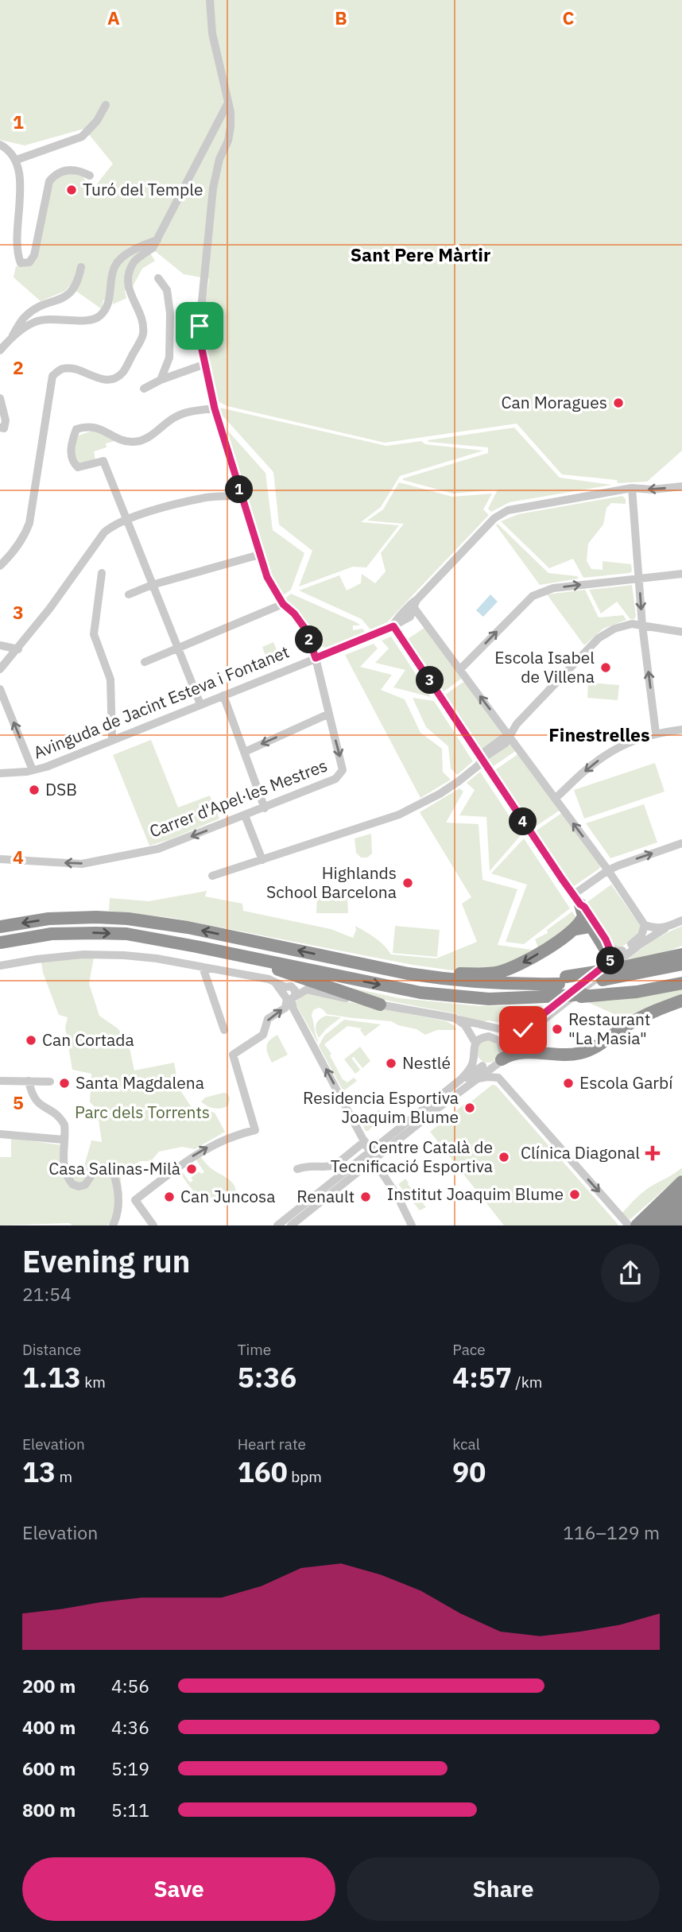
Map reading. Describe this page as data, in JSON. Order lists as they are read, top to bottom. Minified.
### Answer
{"streets":{"street":["Avinguda de Jacint Esteva i Fontanet","Carrer d'Apel·les Mestres"]},"crossings":[["Avinguda de Jacint Esteva i Fontanet","Carrer d'Apel·les Mestres"]],"districts":["Sant Pere Màrtir","Finestrelles"],"parks":["Parc dels Torrents"],"places":{"other":["Turó del Temple","Can Moragues","Escola Isabel de Villena","DSB","Highlands School Barcelona","Restaurant \"La Masia\"","Can Cortada","Nestlé","Santa Magdalena","Escola Garbí","Residencia Esportiva Joaquim Blume","Centre Català de Tecnificació Esportiva","Casa Salinas-Milà","Institut Joaquim Blume","Can Juncosa","Renault"],"health":["Clínica Diagonal"]},"page":{"pins":["1","2","3","4","5"],"heading":["Evening run","21:54"],"stats":[["Distance","1.13 km"],["Time","5:36"],["Pace","4:57 /km"],["Elevation","13 m"],["Heart rate","160 bpm"],["kcal","90"]],"chart":["Elevation","116–129 m"],"list":[{"name":"200 m","note":"4:56"},{"name":"400 m","note":"4:36"},{"name":"600 m","note":"5:19"},{"name":"800 m","note":"5:11"}],"buttons":["Save","Share"]},"grid":{"columns":["A","B","C"],"rows":["1","2","3","4","5"]}}
